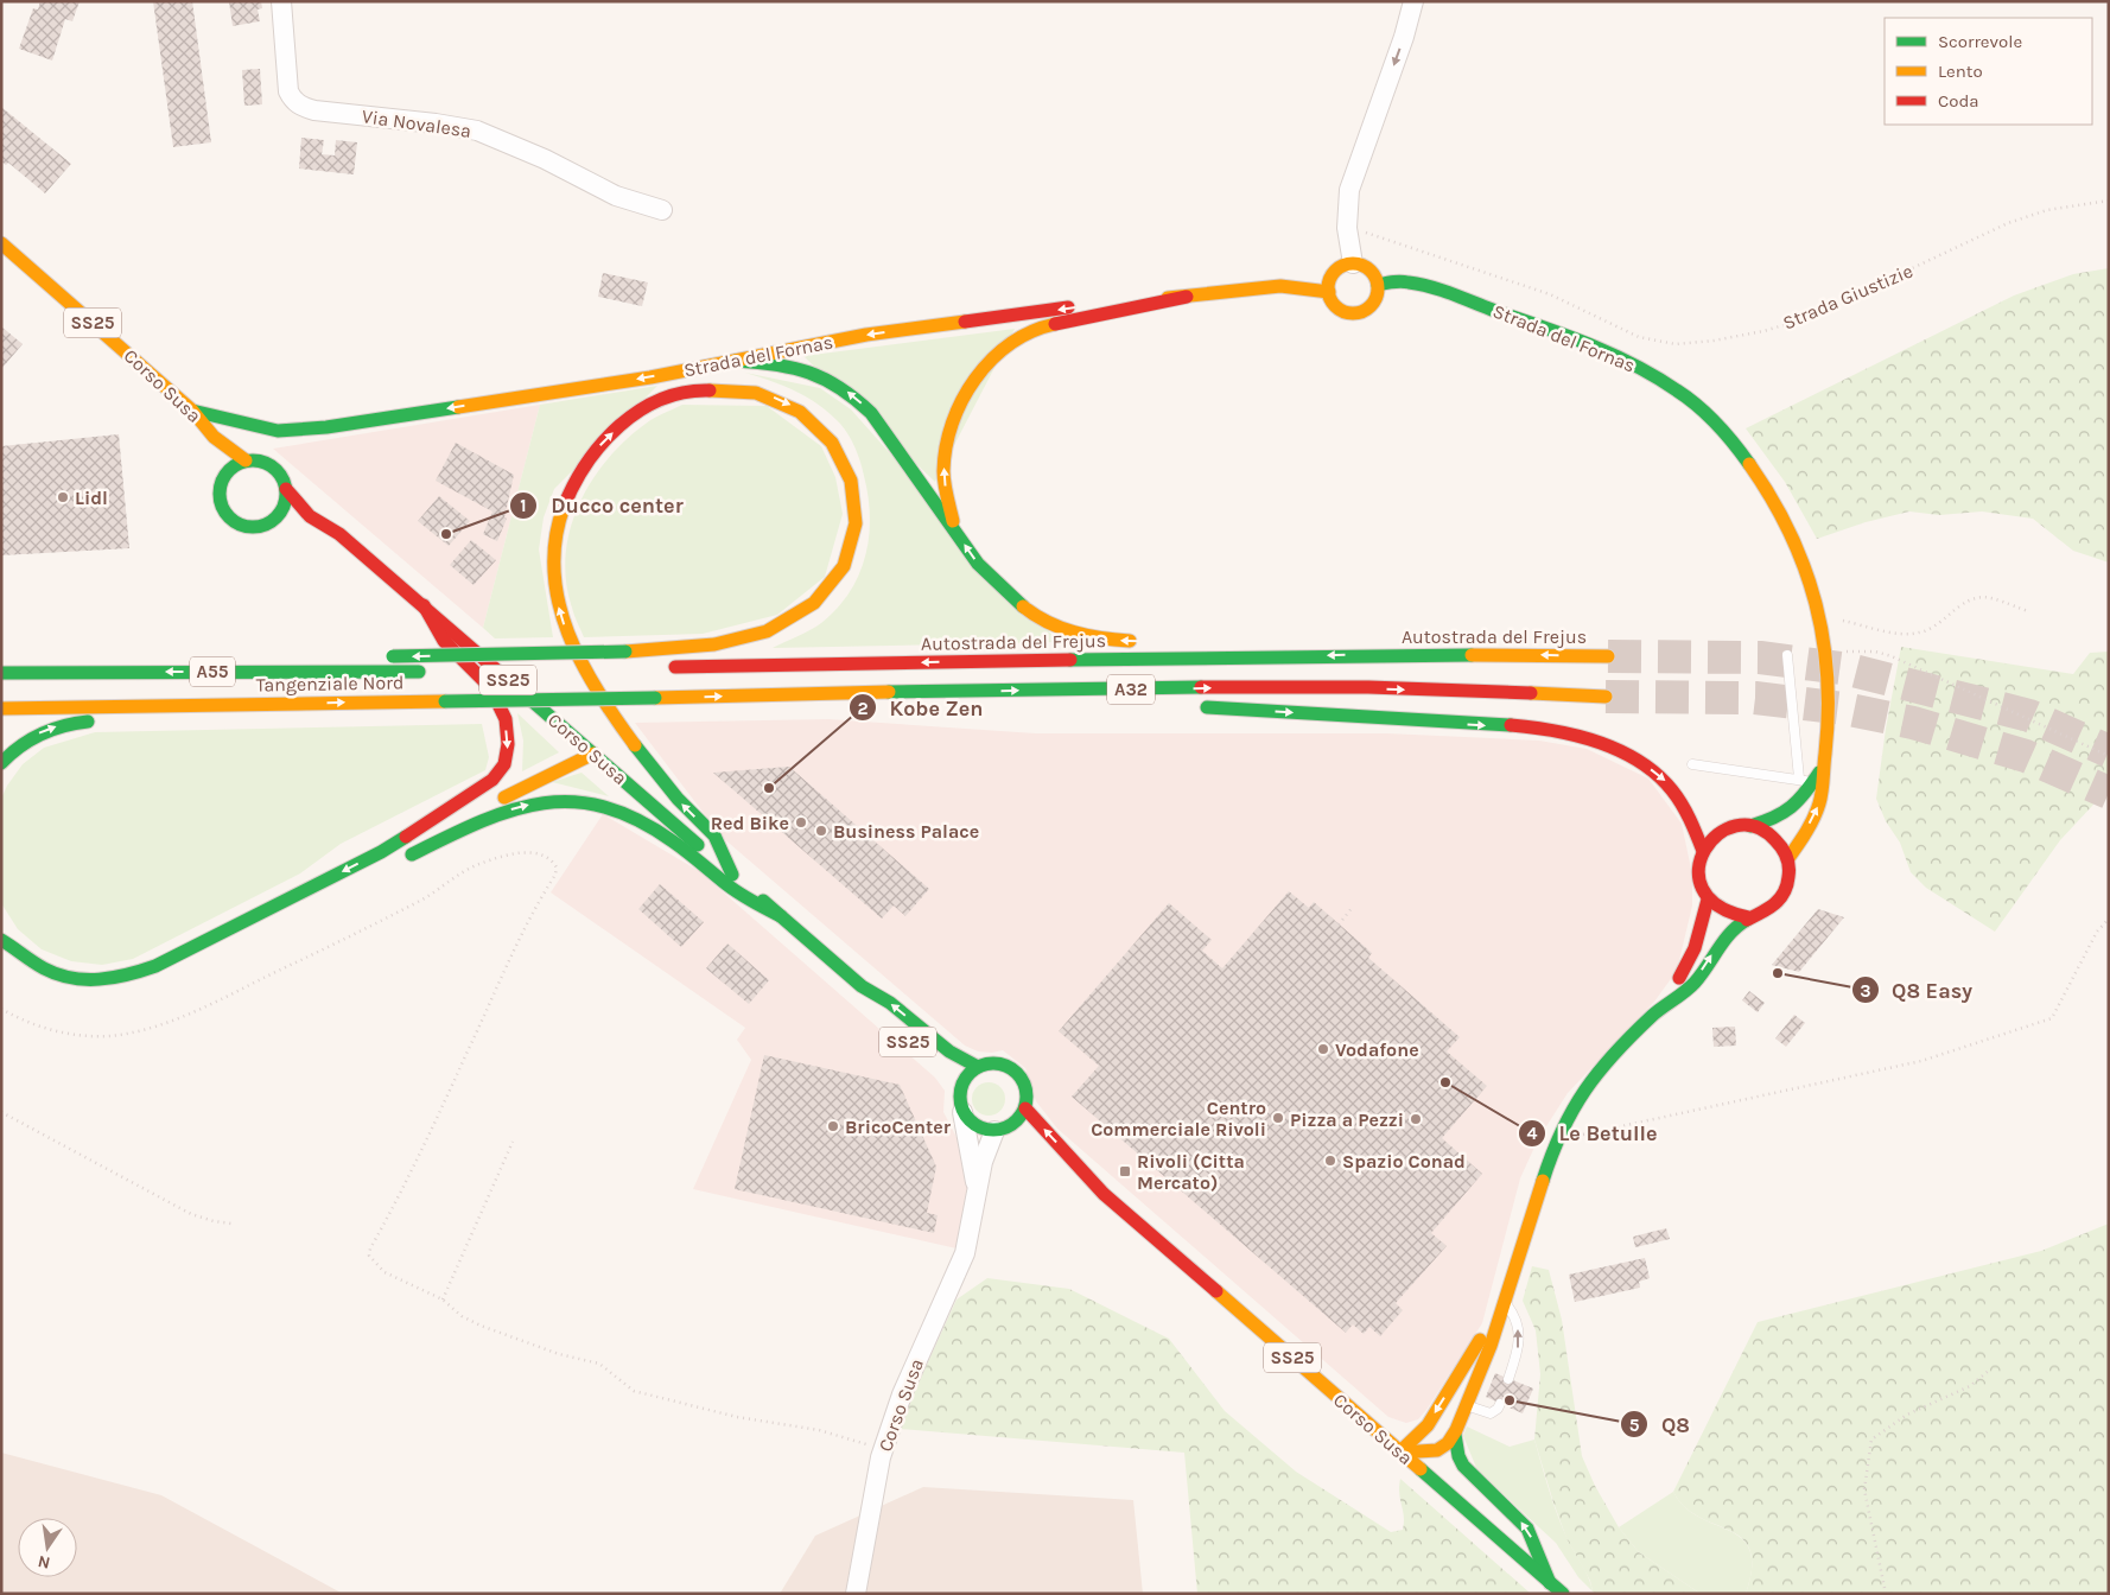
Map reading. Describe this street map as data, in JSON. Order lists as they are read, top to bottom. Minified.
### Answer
{"streets":{"main road":["SS25","Strada del Fornas","Corso Susa","Autostrada del Frejus","A55","Tangenziale Nord","A32"],"street":["Via Novalesa"],"path":["Strada Giustizie"]},"crossings":[["SS25","Corso Susa"],["Strada del Fornas","Corso Susa"],["Tangenziale Nord","A32"]],"one_way":["Strada del Fornas"],"places":{"other":["Lidl","Ducco center","Kobe Zen","Red Bike","Business Palace","Q8 Easy","Vodafone","Le Betulle","Centro Commerciale Rivoli","Pizza a Pezzi","BricoCenter","Spazio Conad","Q8"],"transit":["Rivoli (Citta Mercato)"]},"legend":["Scorrevole","Lento","Coda"],"north":"bottom"}
